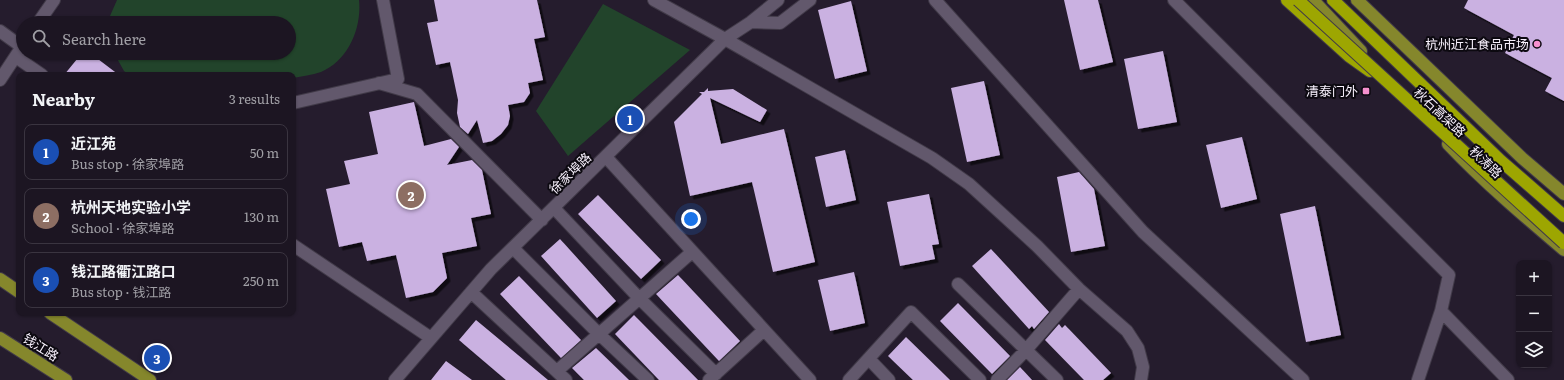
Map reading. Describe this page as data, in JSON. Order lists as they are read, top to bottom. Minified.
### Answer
{"streets":{"highway":["秋石高架路"],"main road":["秋涛路","钱江路"],"street":["徐家埠路"]},"places":{"other":["杭州近江食品市场"],"transit":["清泰门外"]},"page":{"search":"Search here","heading":["Nearby","3 results"],"pins":["1","2","3"],"list":[{"mark":"1","name":"近江苑","note":"Bus stop · 徐家埠路","value":"50 m"},{"mark":"2","name":"杭州天地实验小学","note":"School · 徐家埠路","value":"130 m"},{"mark":"3","name":"钱江路衢江路口","note":"Bus stop · 钱江路","value":"250 m"}],"map_buttons":["+","−"]}}
